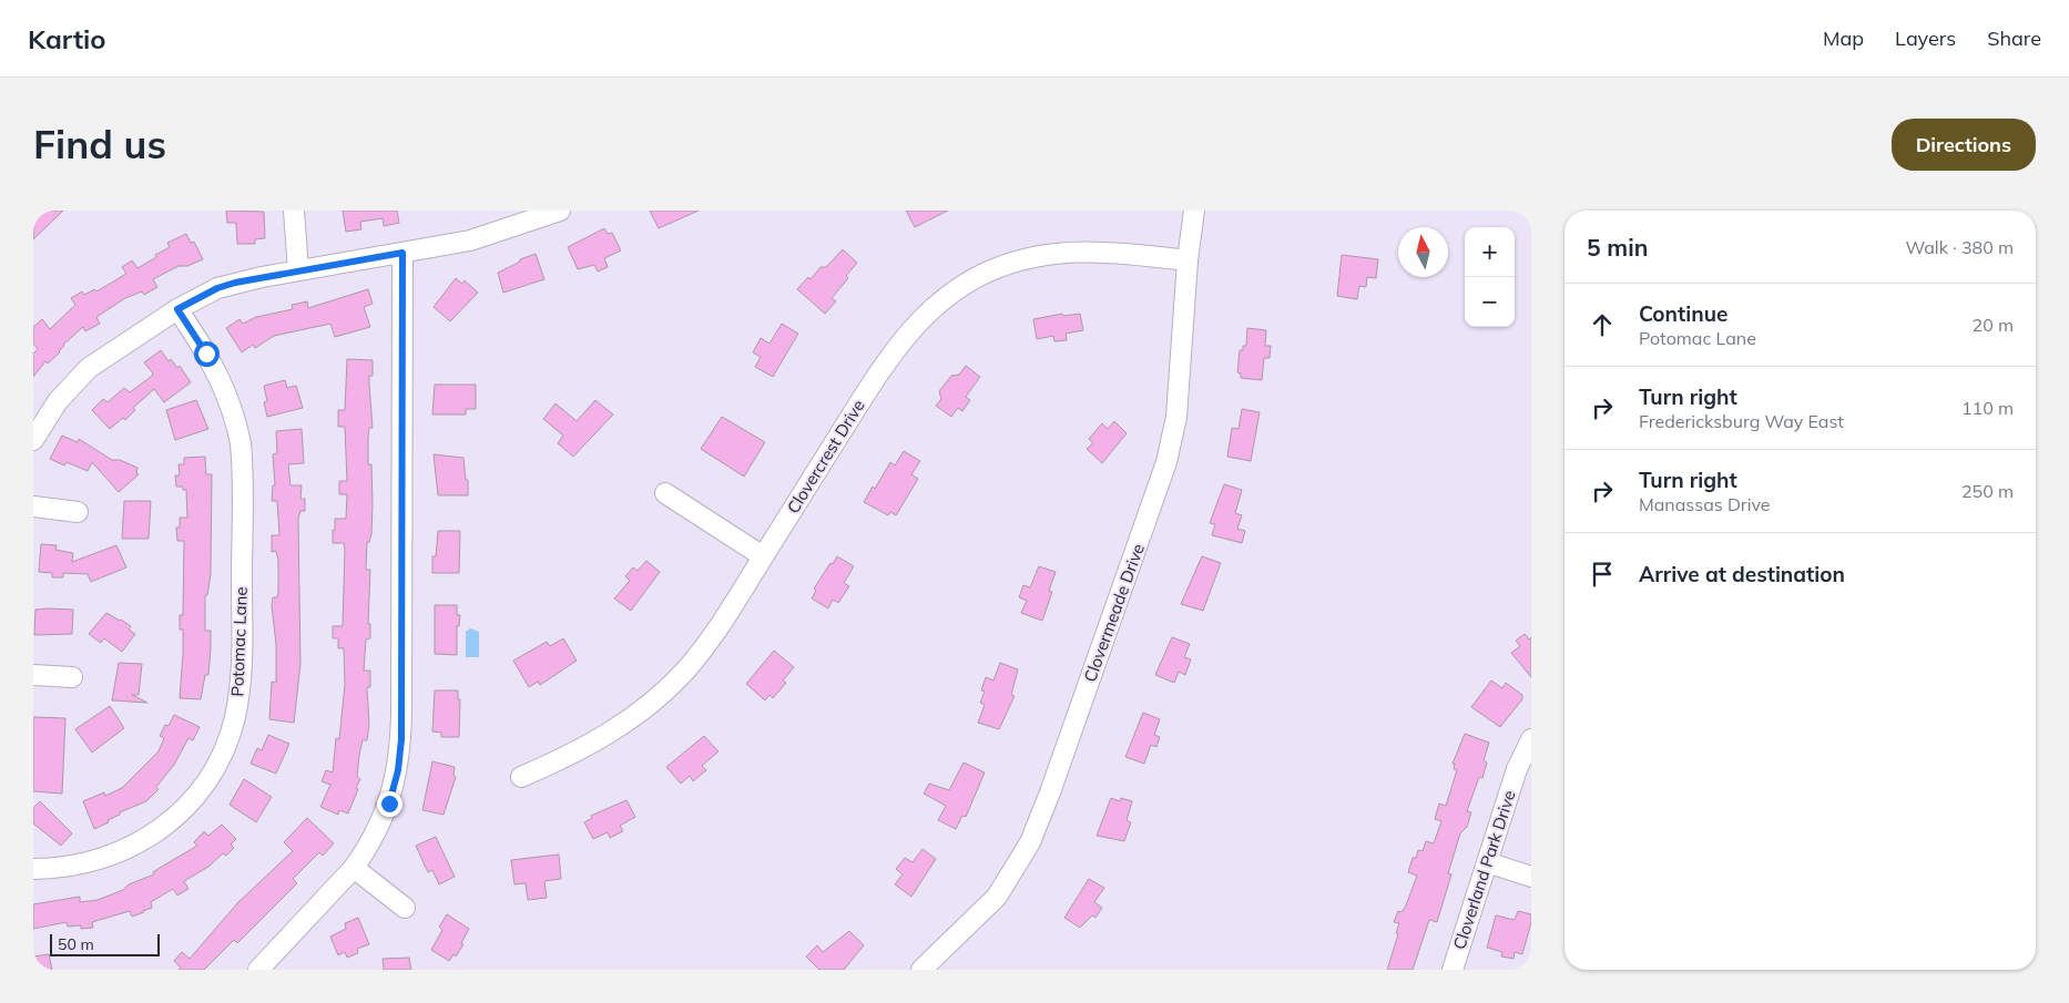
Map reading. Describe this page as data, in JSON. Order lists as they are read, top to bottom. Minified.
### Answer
{"streets":{"street":["Clovercrest Drive","Clovermeade Drive","Potomac Lane","Cloverland Park Drive"]},"crossings":[["Clovercrest Drive","Clovermeade Drive"]],"scale_bar":"50 m","north":"top","page":{"header":"Kartio","nav":["Map","Layers","Share"],"buttons":"Directions","title":"Find us","heading":["5 min","Walk · 380 m"],"map_buttons":["+","−"],"list":[["Continue","Potomac Lane","20 m"],["Turn right","Fredericksburg Way East","110 m"],["Turn right","Manassas Drive","250 m"],"Arrive at destination"],"scale":"50 m"}}
